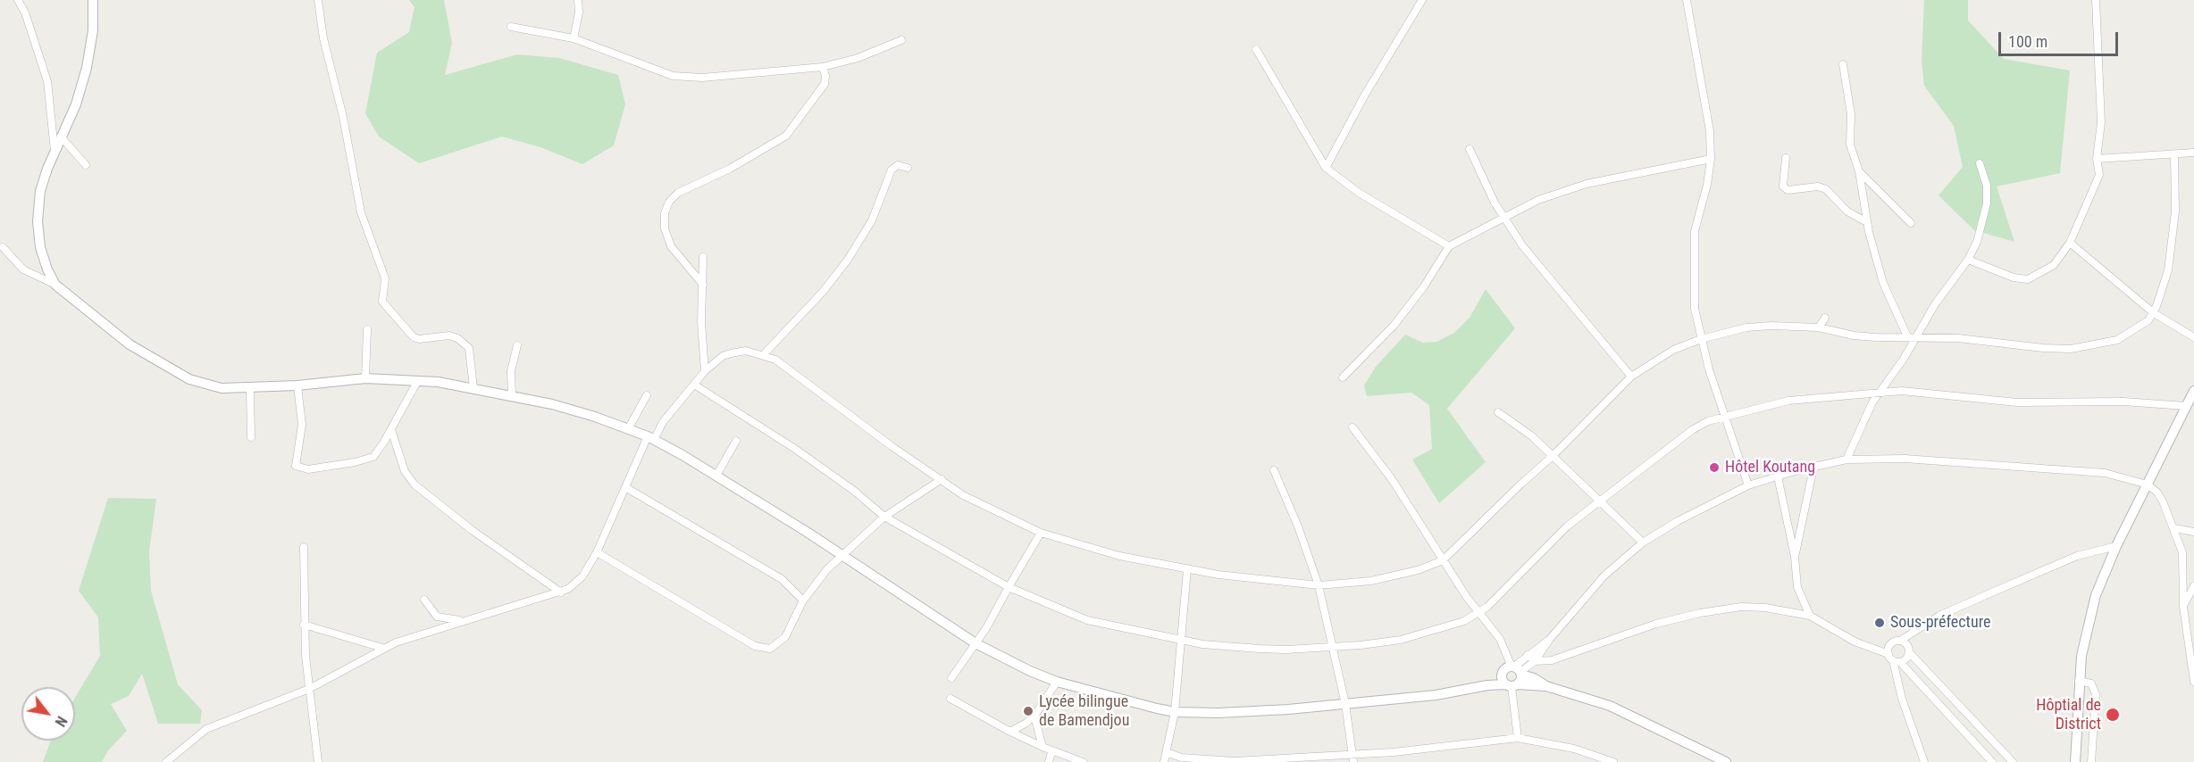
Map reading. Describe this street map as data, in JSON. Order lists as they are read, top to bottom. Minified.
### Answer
{"places":["Hôtel Koutang","Sous-préfecture","Lycée bilingue de Bamendjou","Hôptial de District"],"scale_bar":"100 m","north":"bottom right"}
